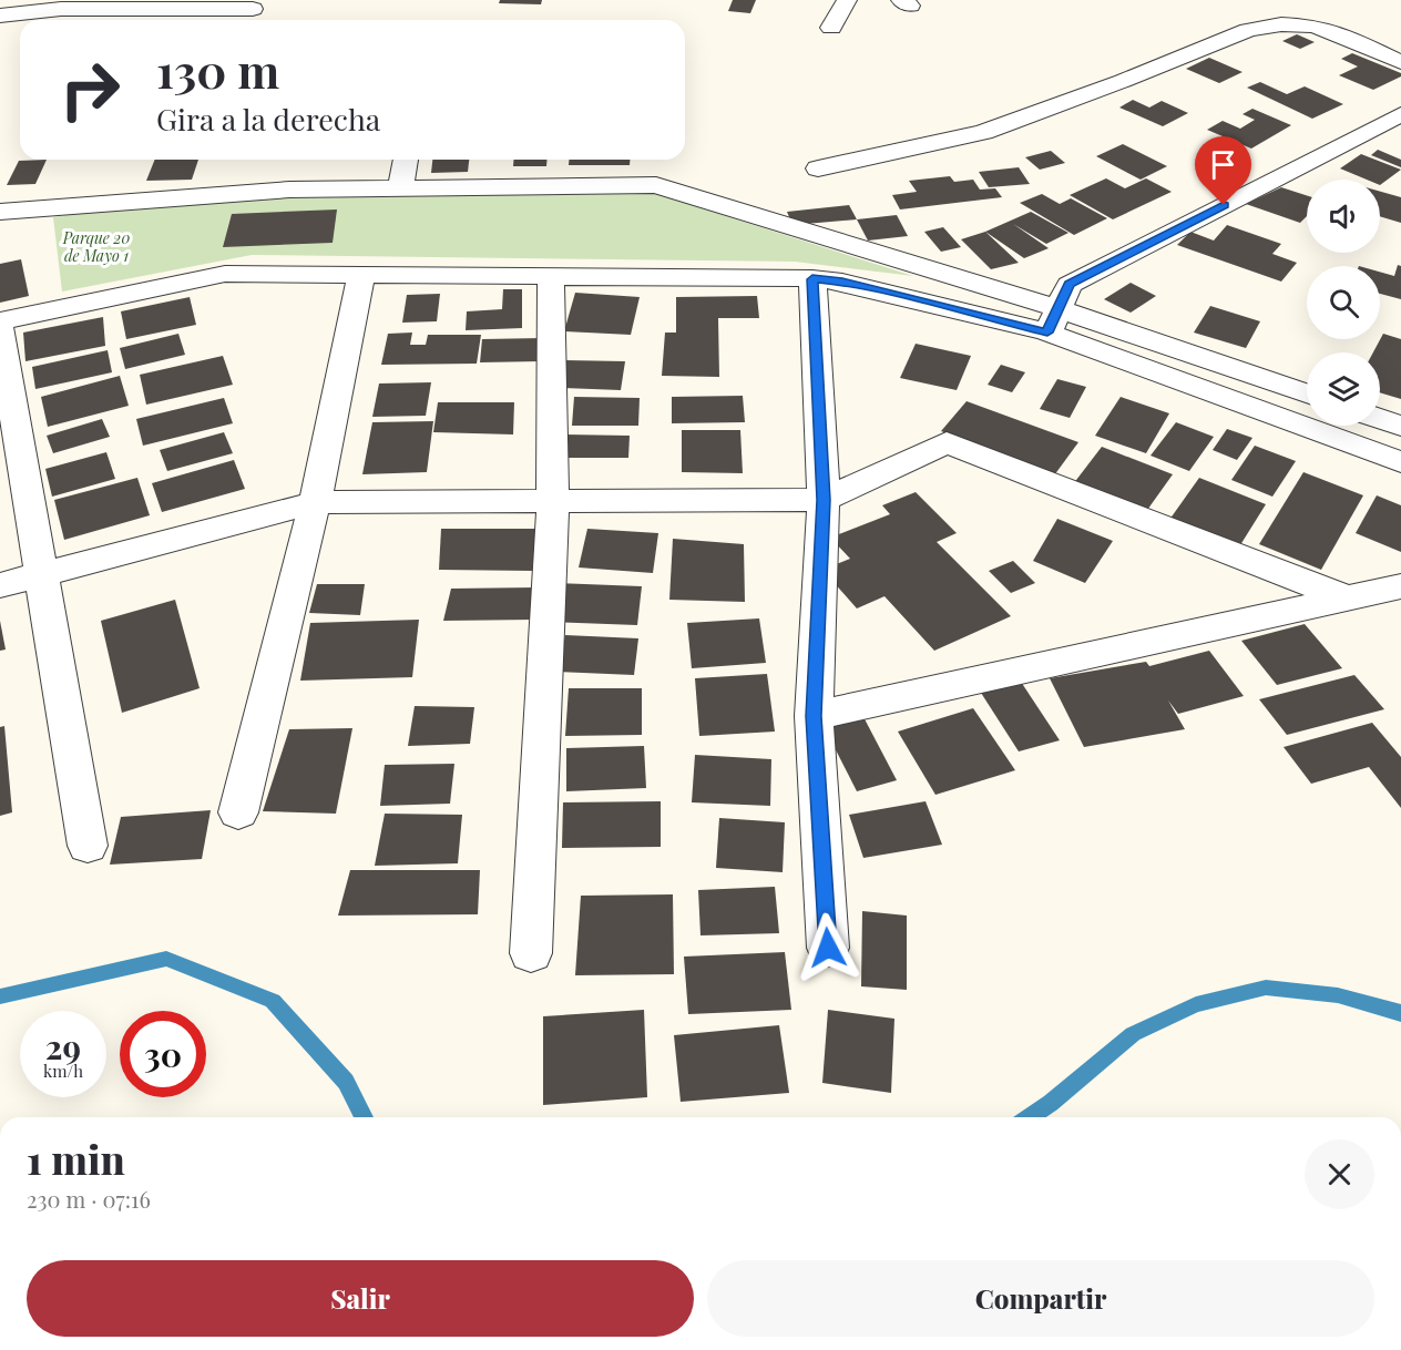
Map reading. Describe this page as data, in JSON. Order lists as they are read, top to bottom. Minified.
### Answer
{"parks":["Parque 20 de Mayo 1"],"page":{"turn":["130 m","Gira a la derecha"],"speed":"29 km/h","limit":"30","heading":["1 min","230 m · 07:16"],"buttons":["Salir","Compartir"]}}
